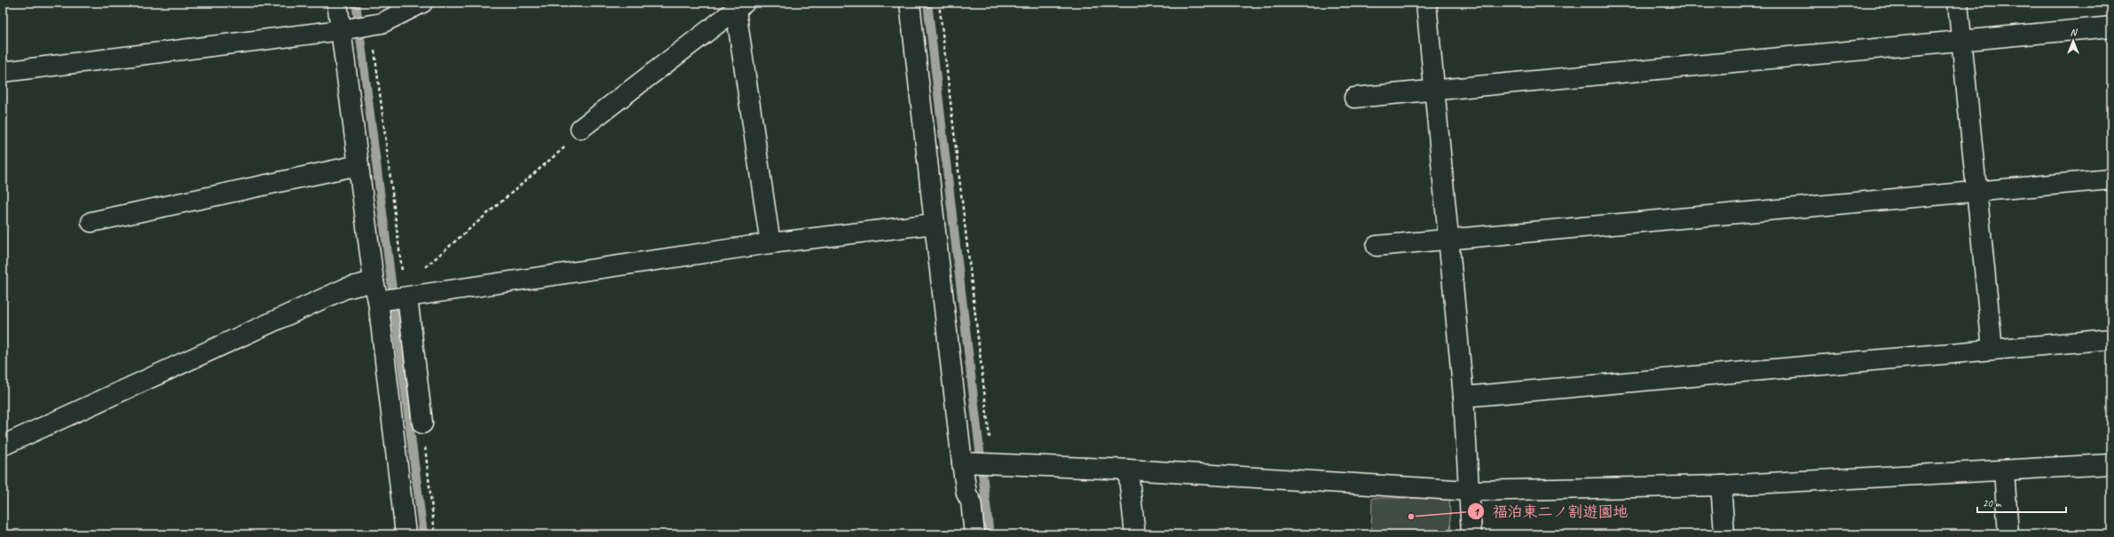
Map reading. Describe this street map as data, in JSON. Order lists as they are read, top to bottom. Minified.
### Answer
{"places":["福泊東二ノ割遊園地"],"scale_bar":"20 m","north":"top"}
